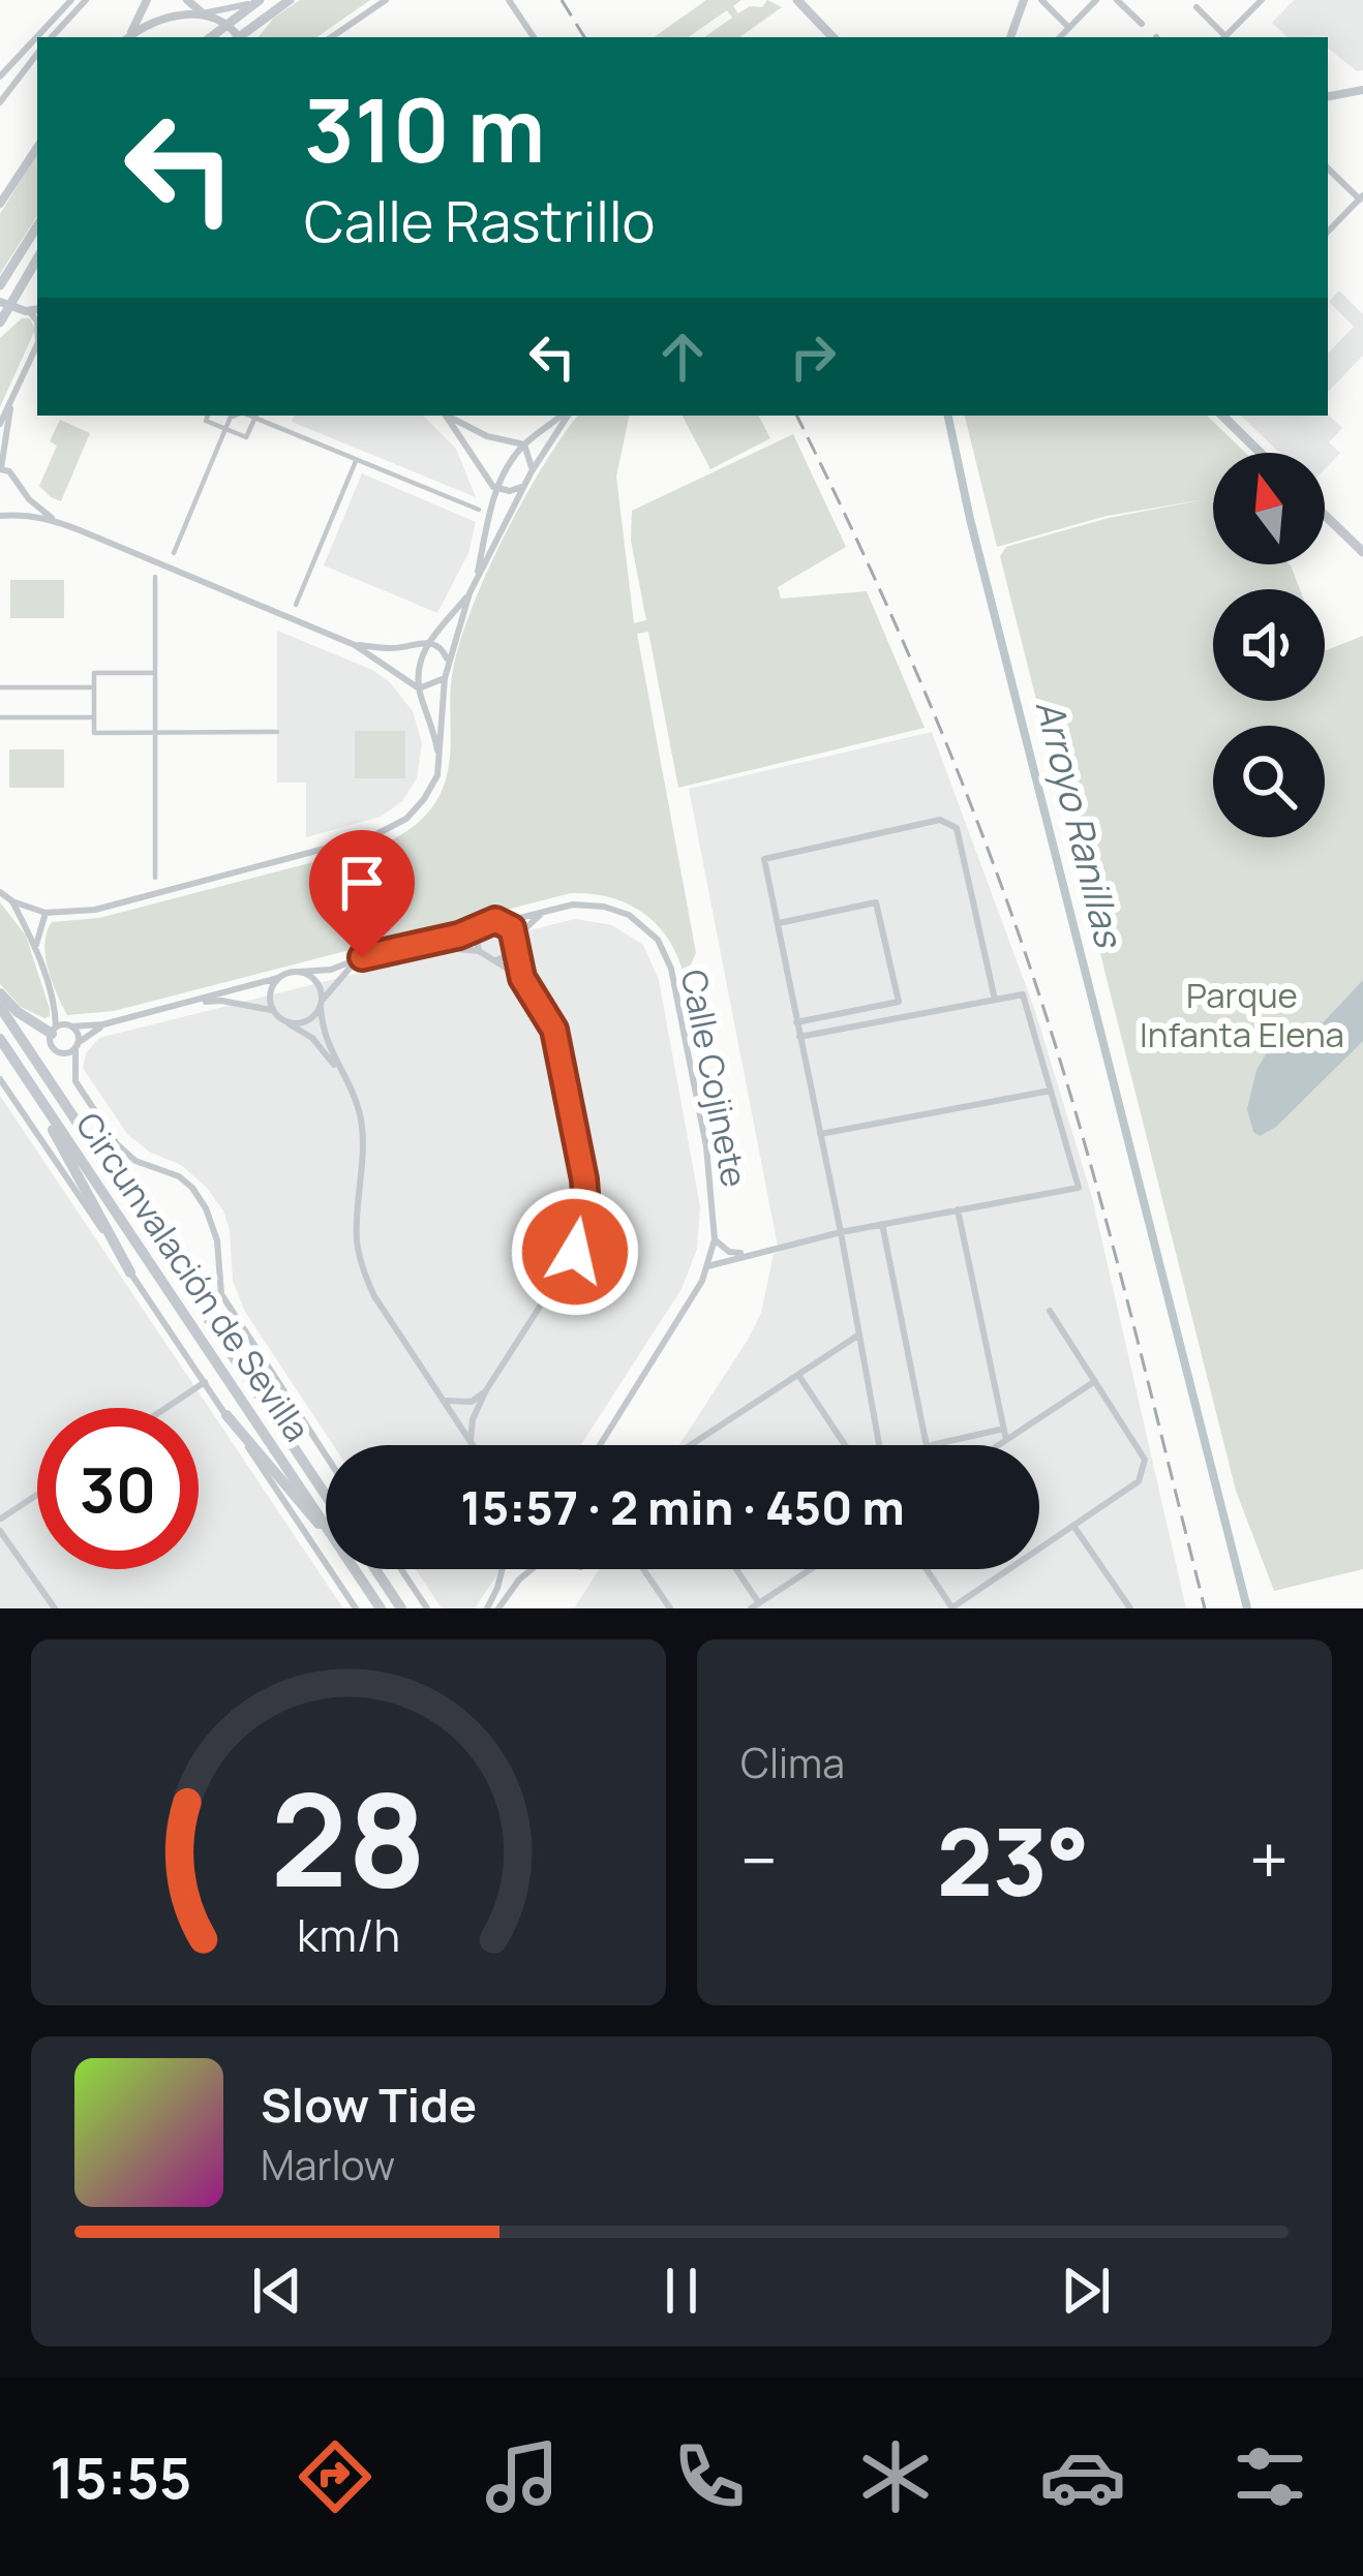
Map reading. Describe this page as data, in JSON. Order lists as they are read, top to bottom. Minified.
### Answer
{"streets":{"highway":["Circunvalación de Sevilla"],"street":["Calle Cojinete"]},"water":["Arroyo Ranillas"],"parks":["Parque Infanta Elena"],"north":"top","page":{"turn":["310 m","Calle Rastrillo"],"limit":"30","trip":"15:57 · 2 min · 450 m","tile":"Clima","heat":["−","23°","+"],"song":["Slow Tide","Marlow"],"tabs":"15:55","gauge":["28","km/h"]}}
